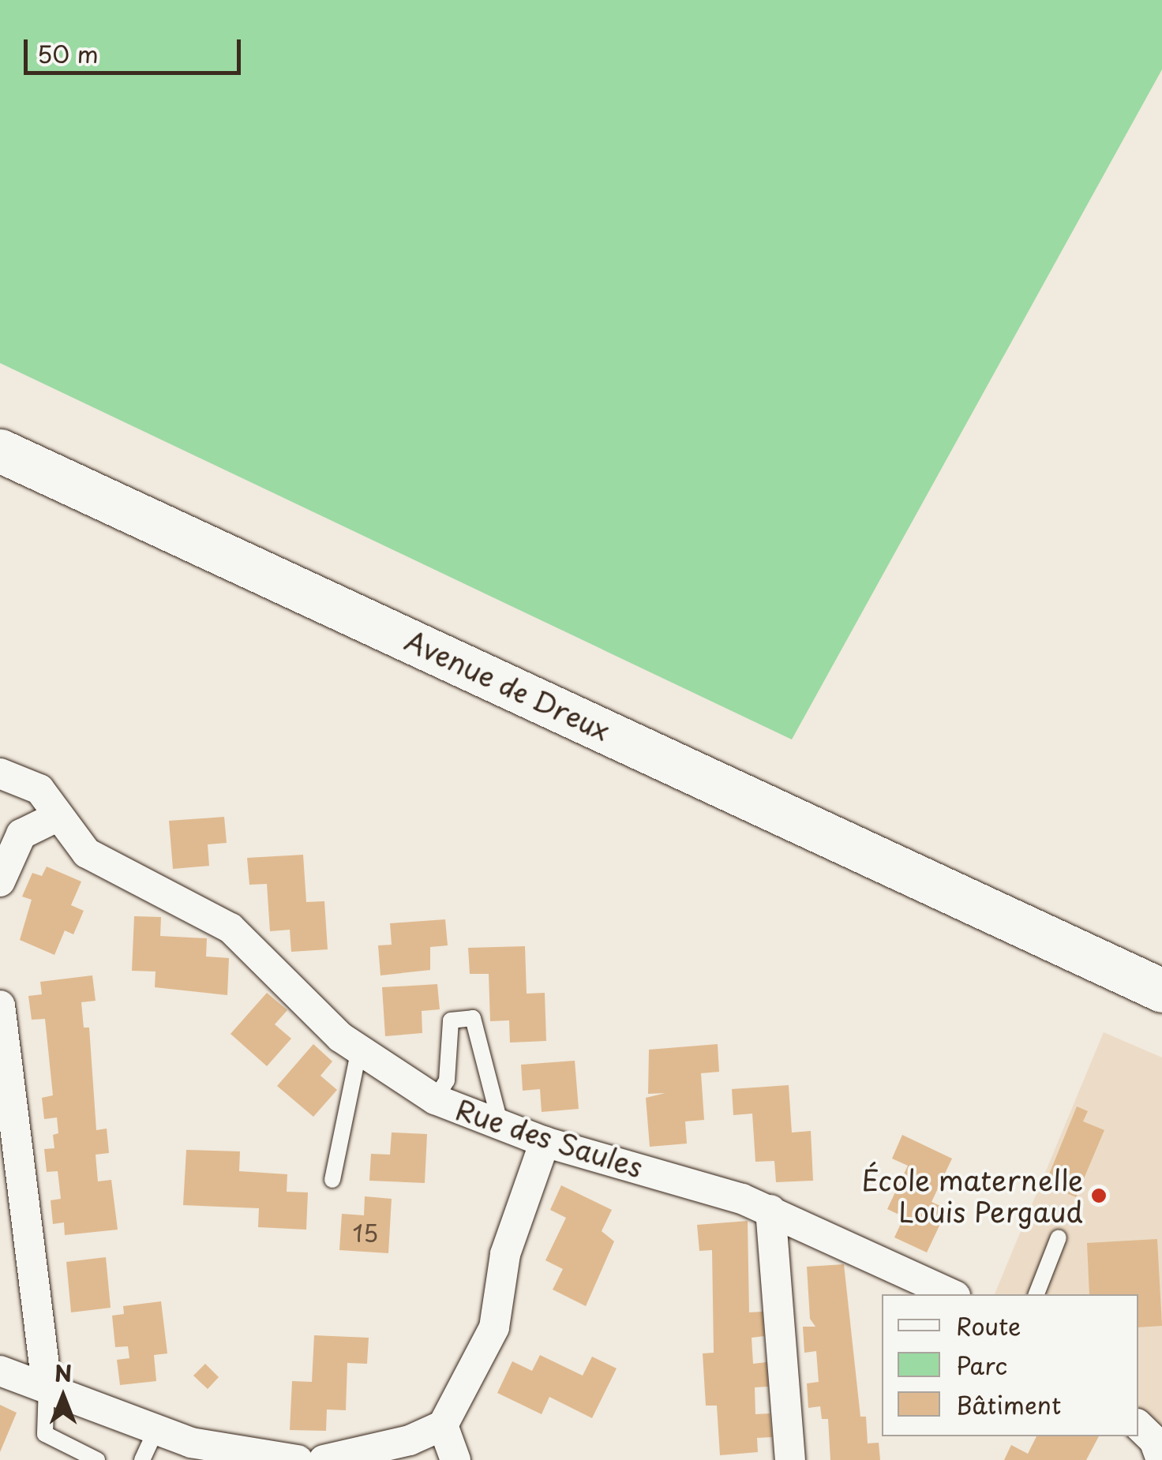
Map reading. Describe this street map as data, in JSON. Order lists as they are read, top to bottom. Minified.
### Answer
{"streets":{"main road":["Avenue de Dreux"],"street":["Rue des Saules"]},"places":["École maternelle Louis Pergaud"],"house_numbers":["15"],"legend":["Route","Parc","Bâtiment"],"scale_bar":"50 m","north":"top"}
